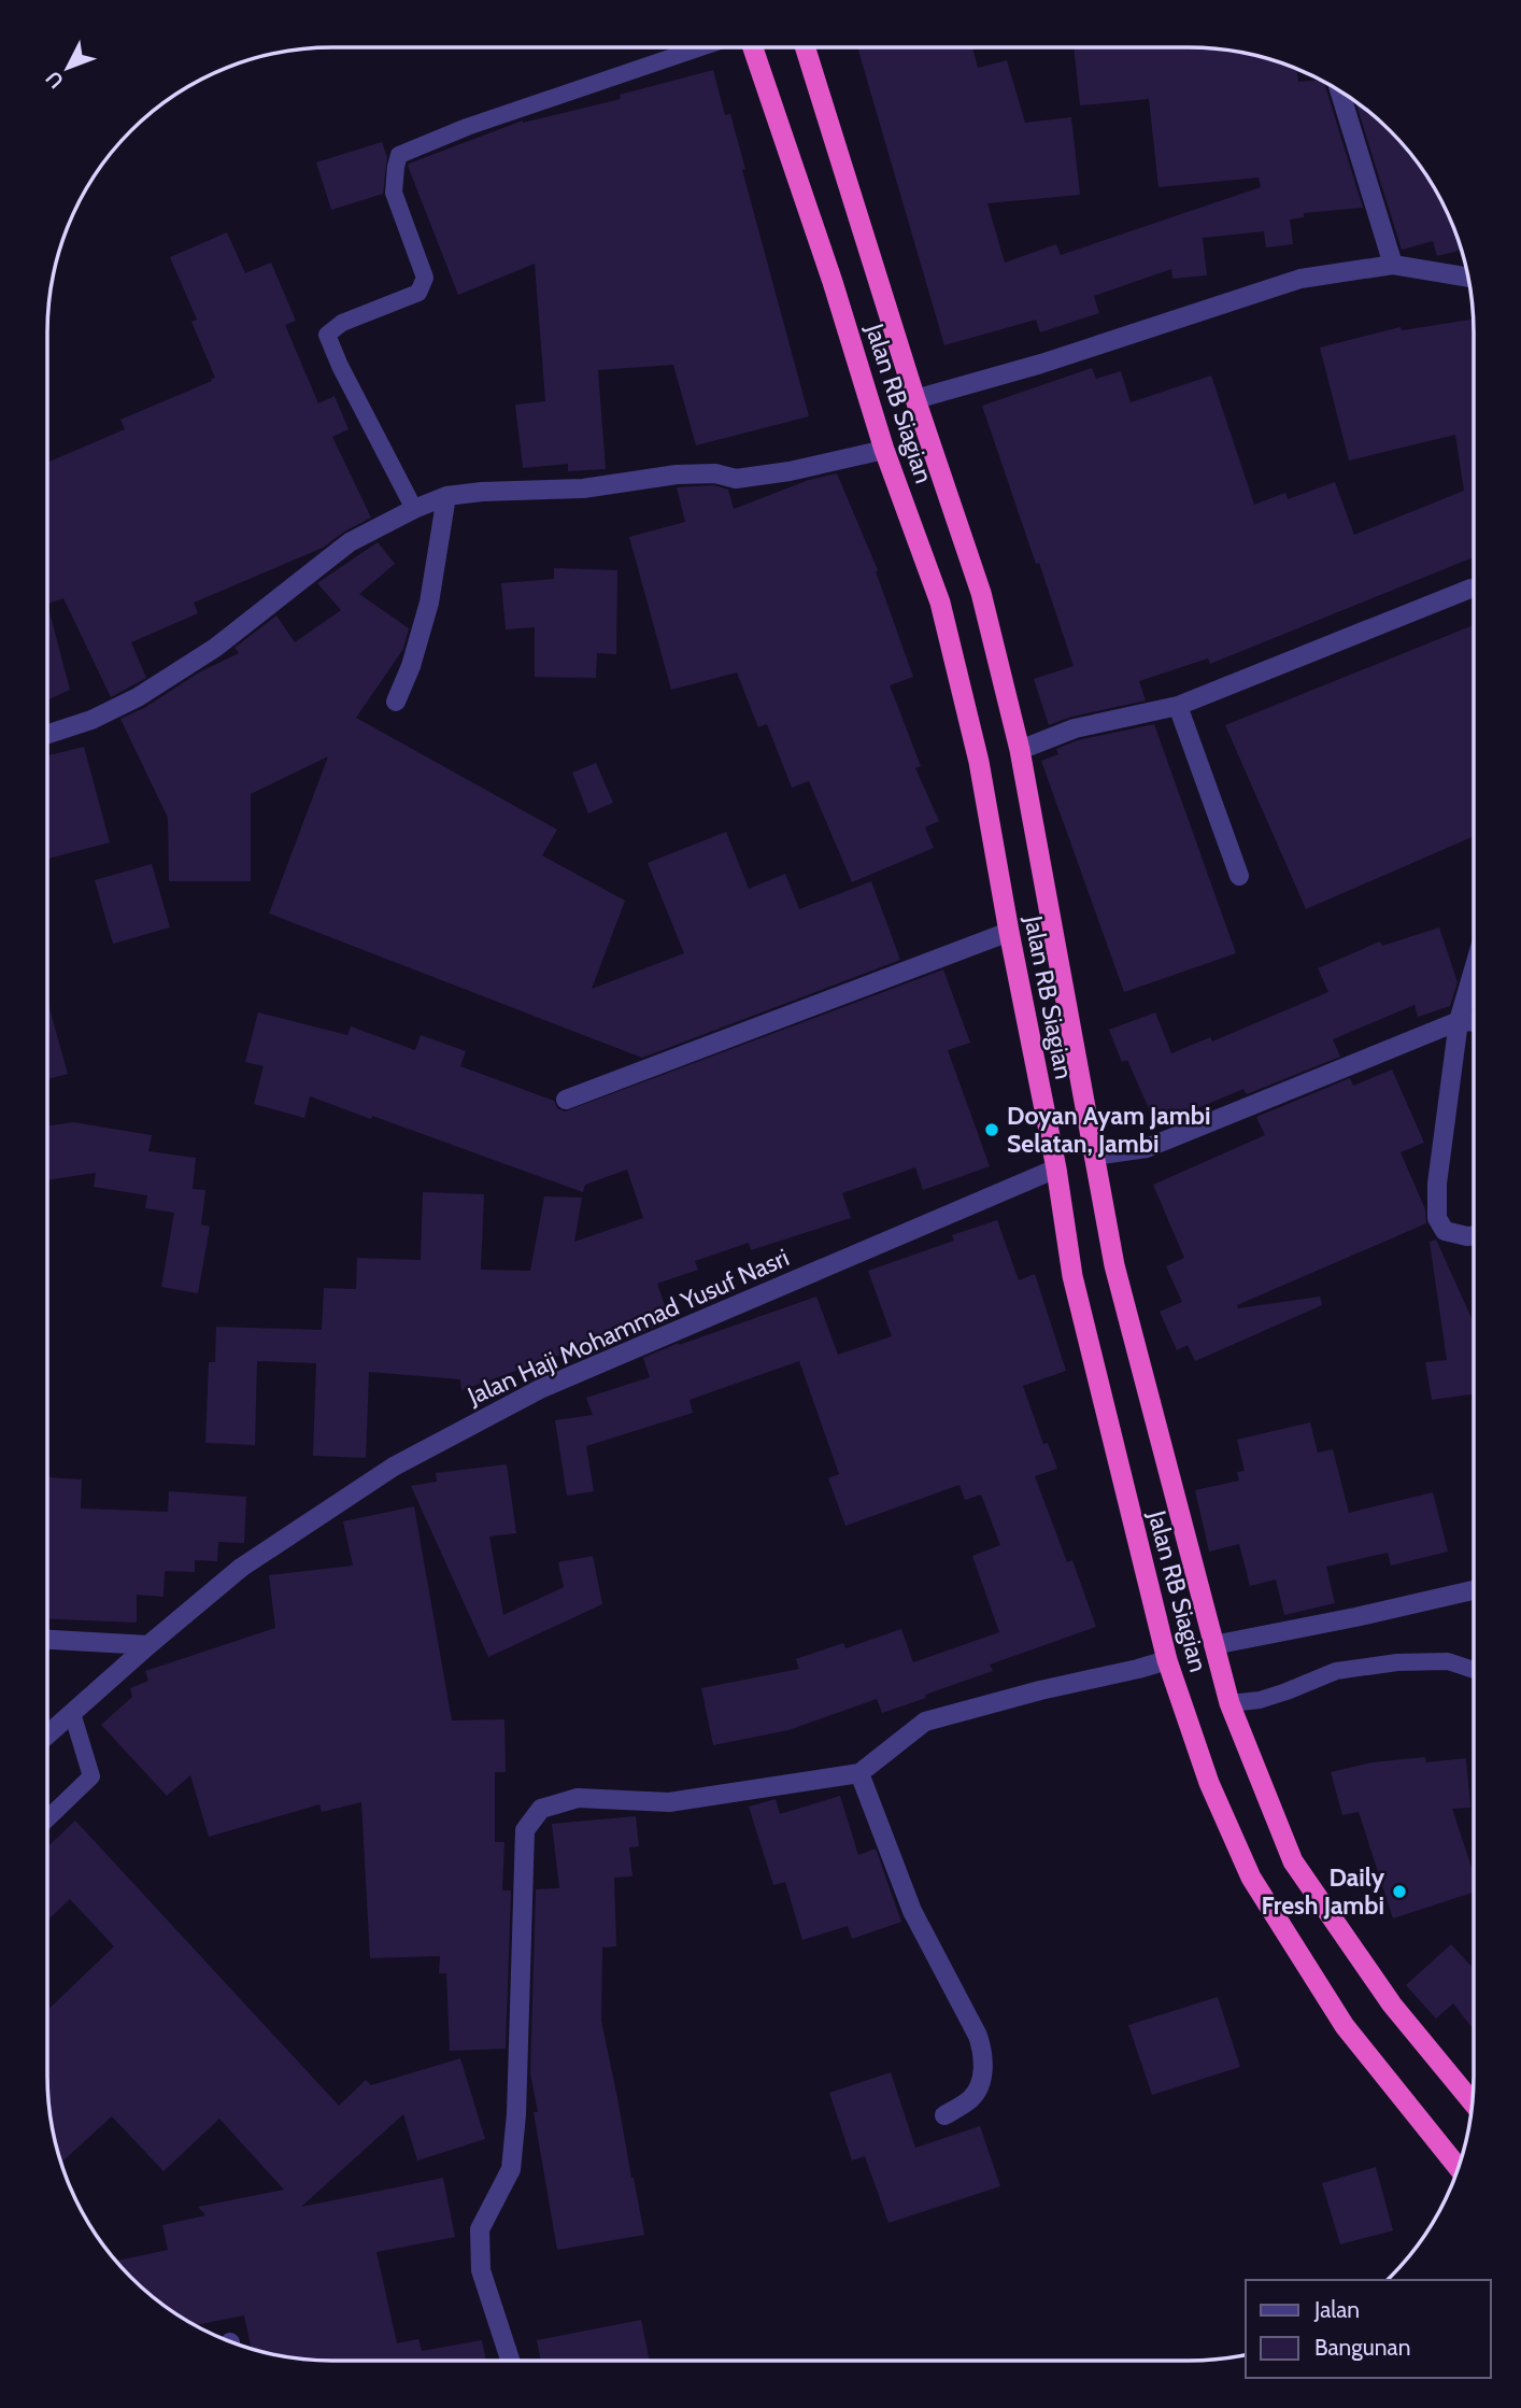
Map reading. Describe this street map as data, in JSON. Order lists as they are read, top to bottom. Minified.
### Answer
{"streets":{"highway":["Jalan RB Siagian"],"street":["Jalan Haji Mohammad Yusuf Nasri"]},"crossings":[["Jalan RB Siagian","Jalan Haji Mohammad Yusuf Nasri"]],"places":["Doyan Ayam Jambi Selatan, Jambi","Daily Fresh Jambi"],"legend":["Jalan","Bangunan"],"north":"bottom left"}
